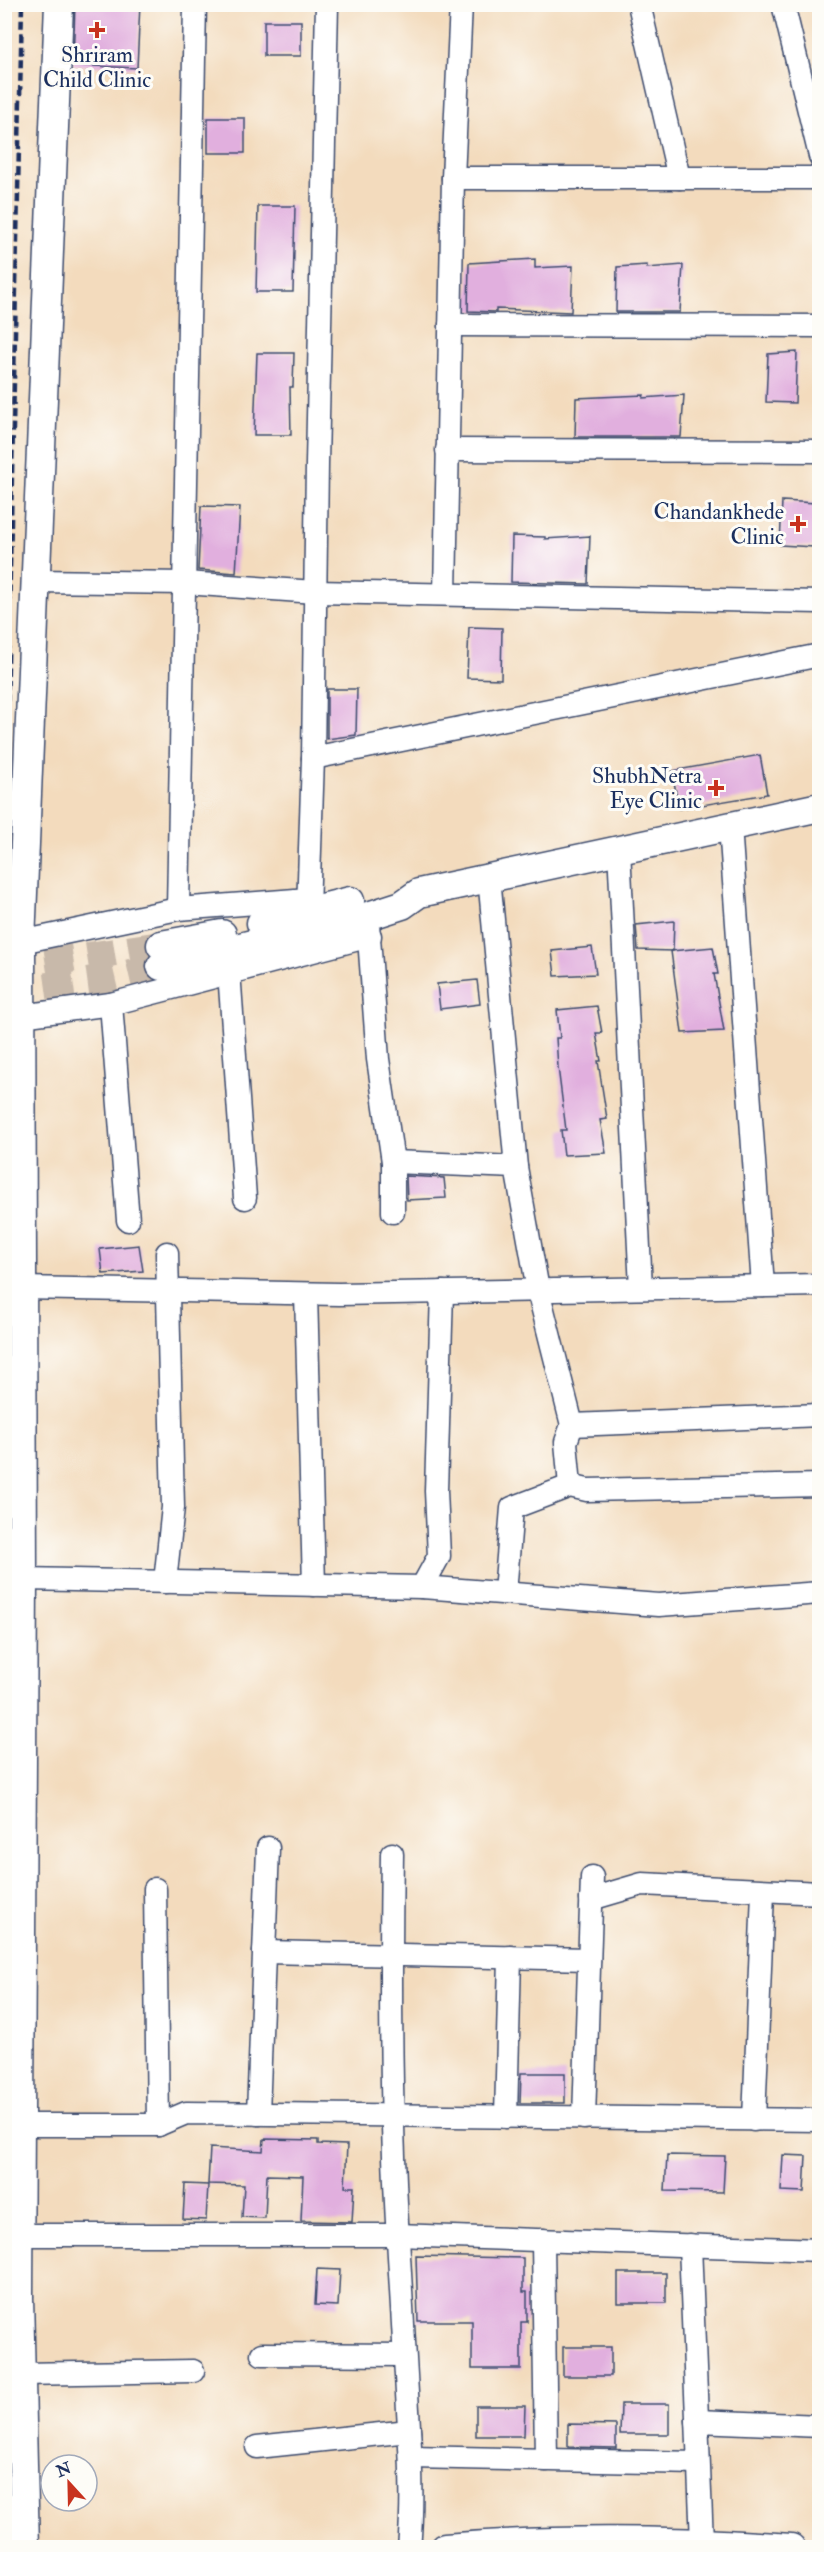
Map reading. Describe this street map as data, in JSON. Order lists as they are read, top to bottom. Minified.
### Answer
{"places":{"health":["Shriram Child Clinic","Chandankhede Clinic","ShubhNetra Eye Clinic"]},"north":"top"}
